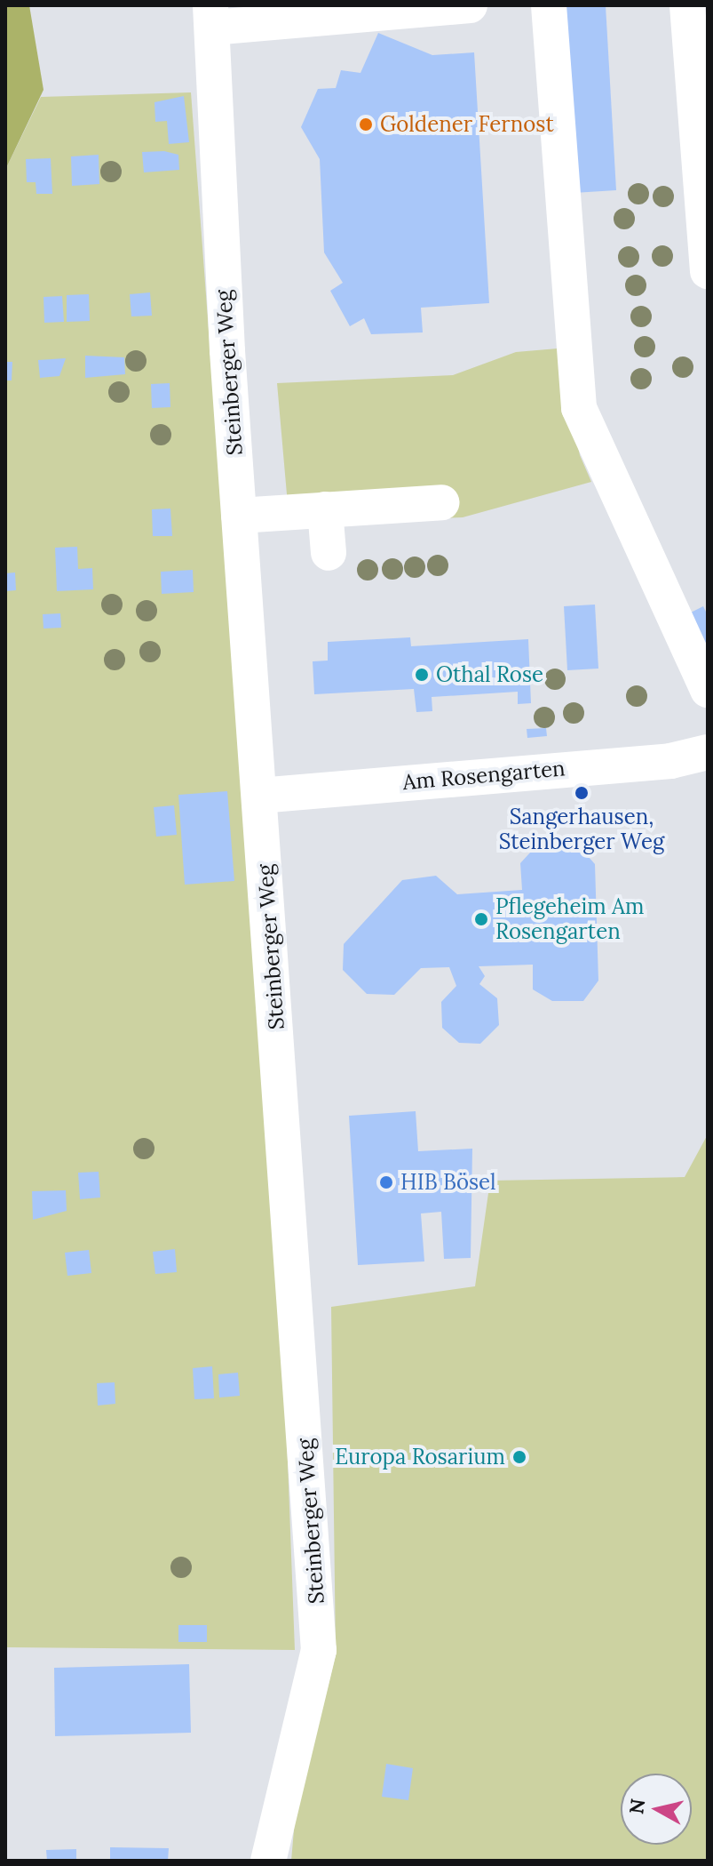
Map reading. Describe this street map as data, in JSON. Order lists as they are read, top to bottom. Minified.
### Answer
{"streets":{"street":["Steinberger Weg","Am Rosengarten"]},"crossings":[["Steinberger Weg","Am Rosengarten"]],"places":["Goldener Fernost","Othal Rose","Sangerhausen, Steinberger Weg","Pflegeheim Am Rosengarten","HIB Bösel","Europa Rosarium"],"north":"left"}
